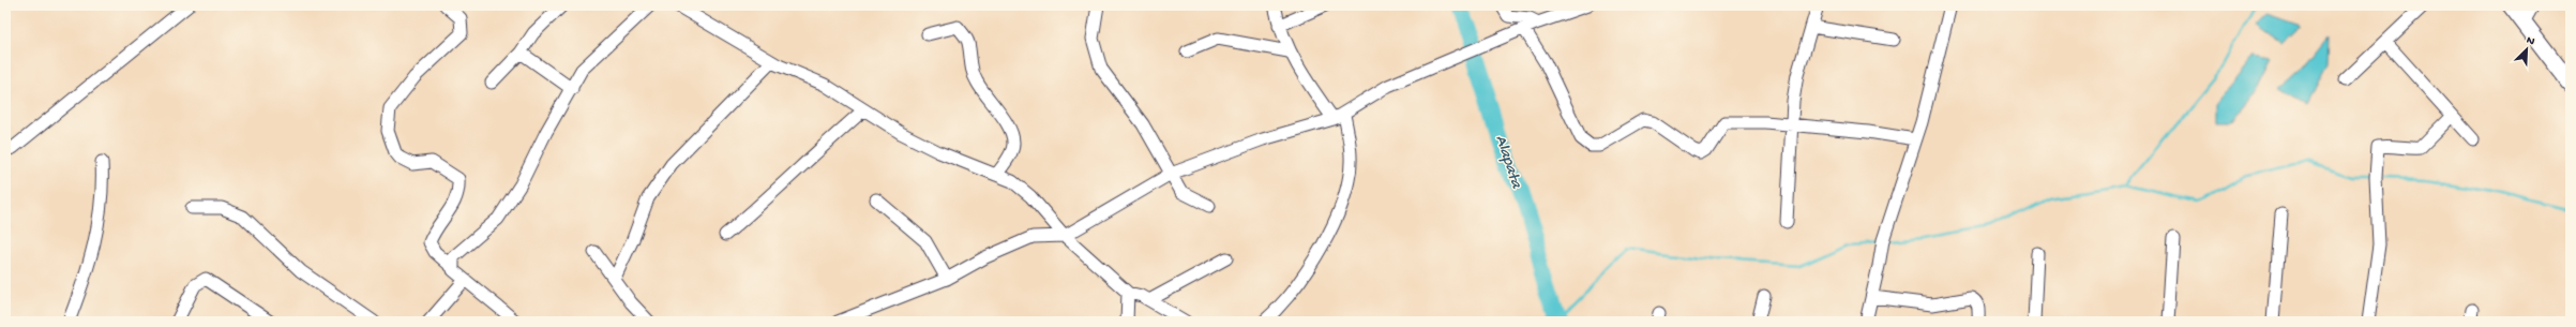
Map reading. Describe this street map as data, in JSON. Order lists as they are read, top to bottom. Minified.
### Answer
{"water":["Alapata"],"north":"top right"}
